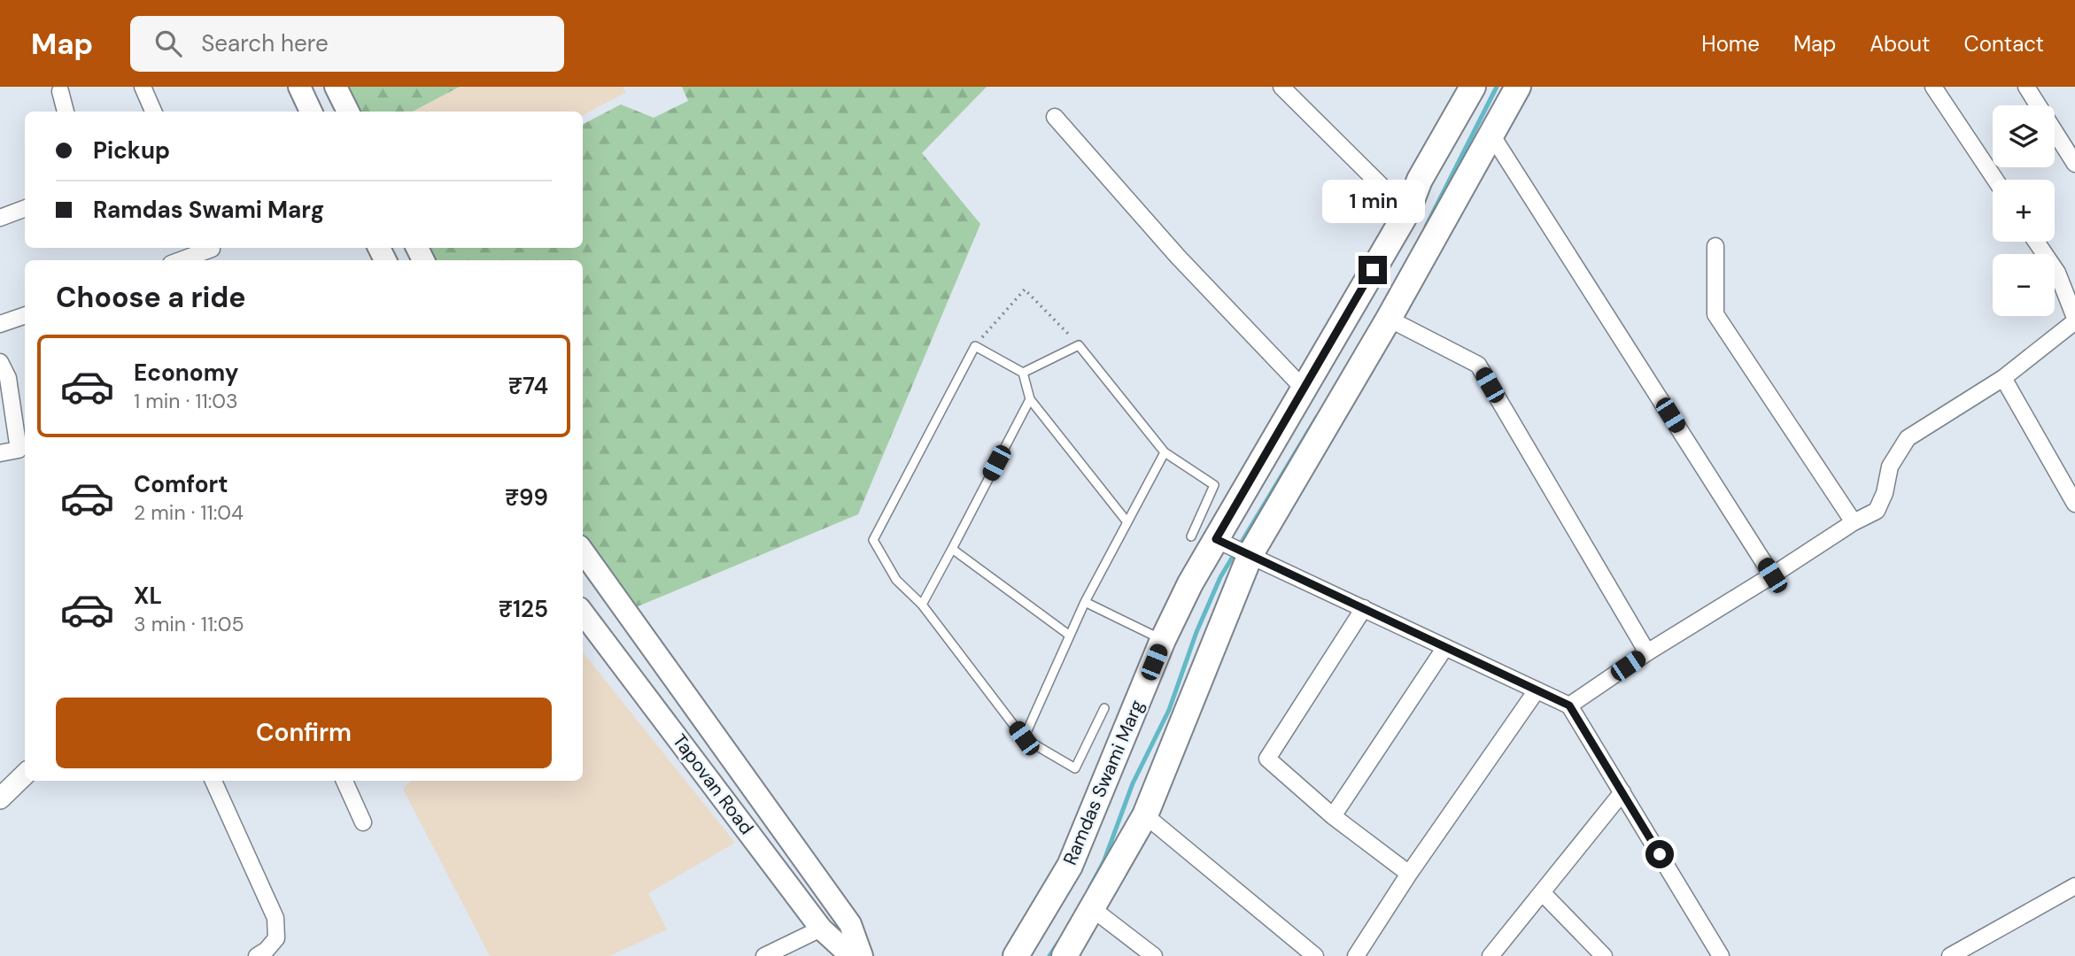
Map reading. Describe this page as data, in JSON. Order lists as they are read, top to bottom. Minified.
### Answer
{"streets":{"main road":["Ramdas Swami Marg","Tapovan Road"]},"page":{"header":"Map","search":"Search here","nav":["Home","Map","About","Contact"],"map_buttons":["+","−"],"banner":["Pickup","Ramdas Swami Marg"],"bubble":"1 min","heading":"Choose a ride","list":[{"name":"Economy","note":"1 min · 11:03","value":"₹74"},{"name":"Comfort","note":"2 min · 11:04","value":"₹99"},{"name":"XL","note":"3 min · 11:05","value":"₹125"}],"buttons":"Confirm"}}
